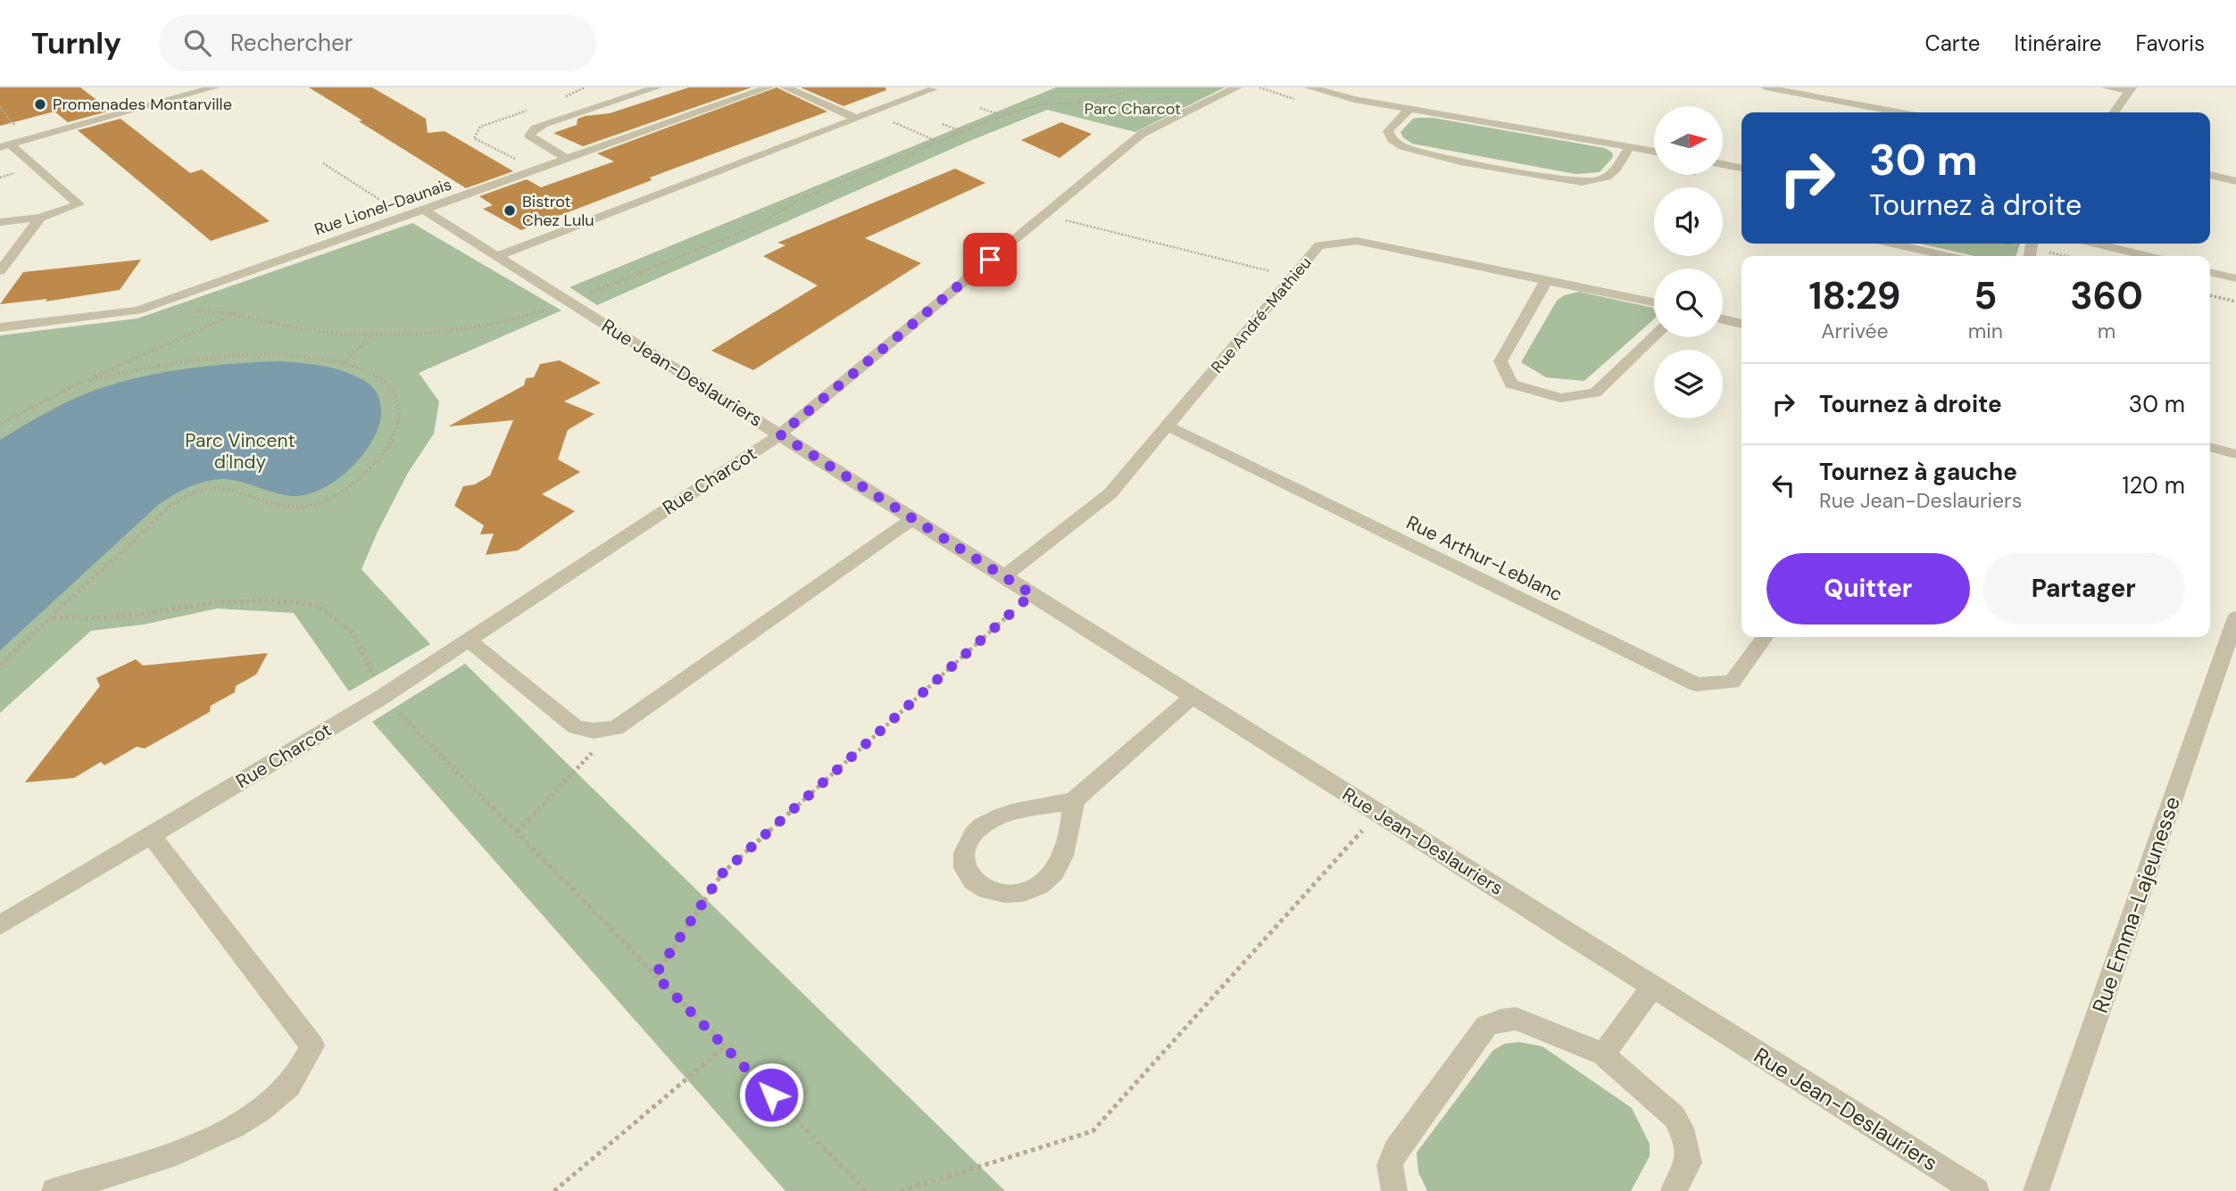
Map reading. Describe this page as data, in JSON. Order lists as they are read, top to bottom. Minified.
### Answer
{"streets":{"street":["Rue Lionel-Daunais","Rue André-Mathieu","Rue Jean-Deslauriers","Rue Charcot","Rue Arthur-Leblanc","Rue Emma-Lajeunesse"]},"crossings":[["Rue Lionel-Daunais","Rue Jean-Deslauriers"],["Rue André-Mathieu","Rue Jean-Deslauriers"],["Rue André-Mathieu","Rue Arthur-Leblanc"],["Rue Jean-Deslauriers","Rue Charcot"]],"parks":["Parc Charcot","Parc Vincent d'Indy"],"places":["Promenades Montarville","Bistrot Chez Lulu"],"north":"right","page":{"header":"Turnly","search":"Rechercher","nav":["Carte","Itinéraire","Favoris"],"turn":["30 m","Tournez à droite"],"eta":["18:29","Arrivée","5","min","360","m"],"list":[{"name":"Tournez à droite","value":"30 m"},{"name":"Tournez à gauche","note":"Rue Jean-Deslauriers","value":"120 m"}],"buttons":["Quitter","Partager"]}}
